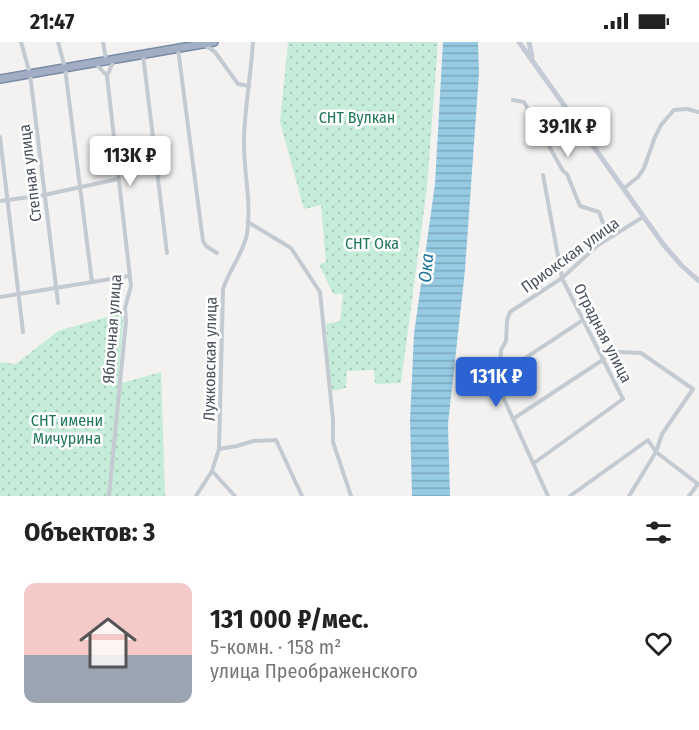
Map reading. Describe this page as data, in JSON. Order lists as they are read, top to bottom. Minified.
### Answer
{"streets":{"street":["Степная улица","Приокская улица","Яблочная улица","Отрадная улица","Лужковская улица"]},"crossings":[["Приокская улица","Отрадная улица"]],"water":["Ока"],"parks":["СНТ Вулкан","СНТ Ока","СНТ имени Мичурина"],"page":{"status":"21:47","price":["39.1K ₽","113K ₽","131K ₽"],"heading":"Объектов: 3","list":[{"name":"131 000 ₽/мес.","note":"5-комн. · 158 m² · улица Преображенского"}]}}
